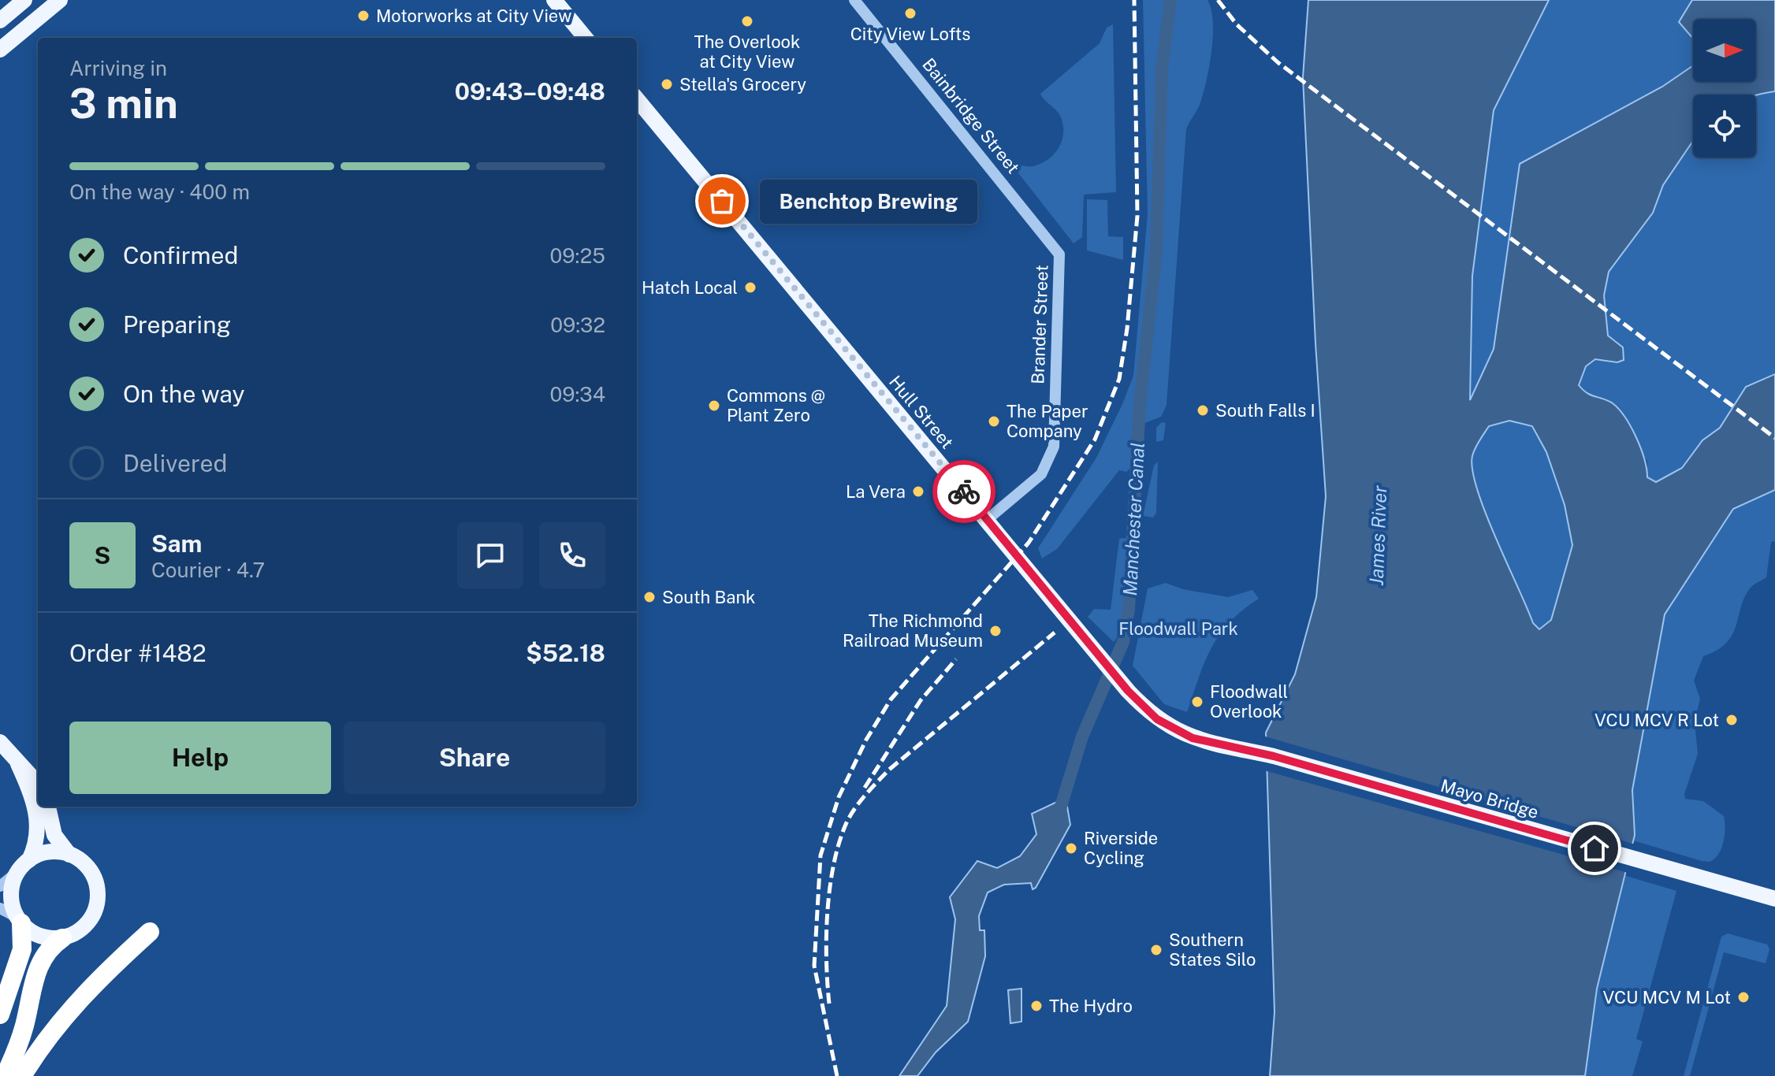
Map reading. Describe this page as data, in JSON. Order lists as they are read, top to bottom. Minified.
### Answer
{"streets":{"main road":["Hull Street","Mayo Bridge"],"street":["Bainbridge Street","Brander Street"]},"crossings":[["Bainbridge Street","Brander Street"],["Brander Street","Hull Street"],["Hull Street","Mayo Bridge"]],"water":["Manchester Canal","James River"],"parks":["Floodwall Park"],"places":["City View Lofts","Motorworks at City View","The Overlook at City View","Stella's Grocery","Benchtop Brewing","Hatch Local","Commons @ Plant Zero","South Falls I","The Paper Company","La Vera","South Bank","The Richmond Railroad Museum","Floodwall Overlook","VCU MCV R Lot","Riverside Cycling","Southern States Silo","VCU MCV M Lot","The Hydro"],"north":"right","page":{"heading":["3 min","Arriving in","09:43–09:48"],"panel":["Sam","Courier · 4.7","Order #1482","$52.18"],"bar":"On the way · 400 m","bubble":"Benchtop Brewing","list":[["Confirmed","09:25"],["Preparing","09:32"],["On the way","09:34"],"Delivered"],"round":"S","buttons":["Help","Share"]}}
